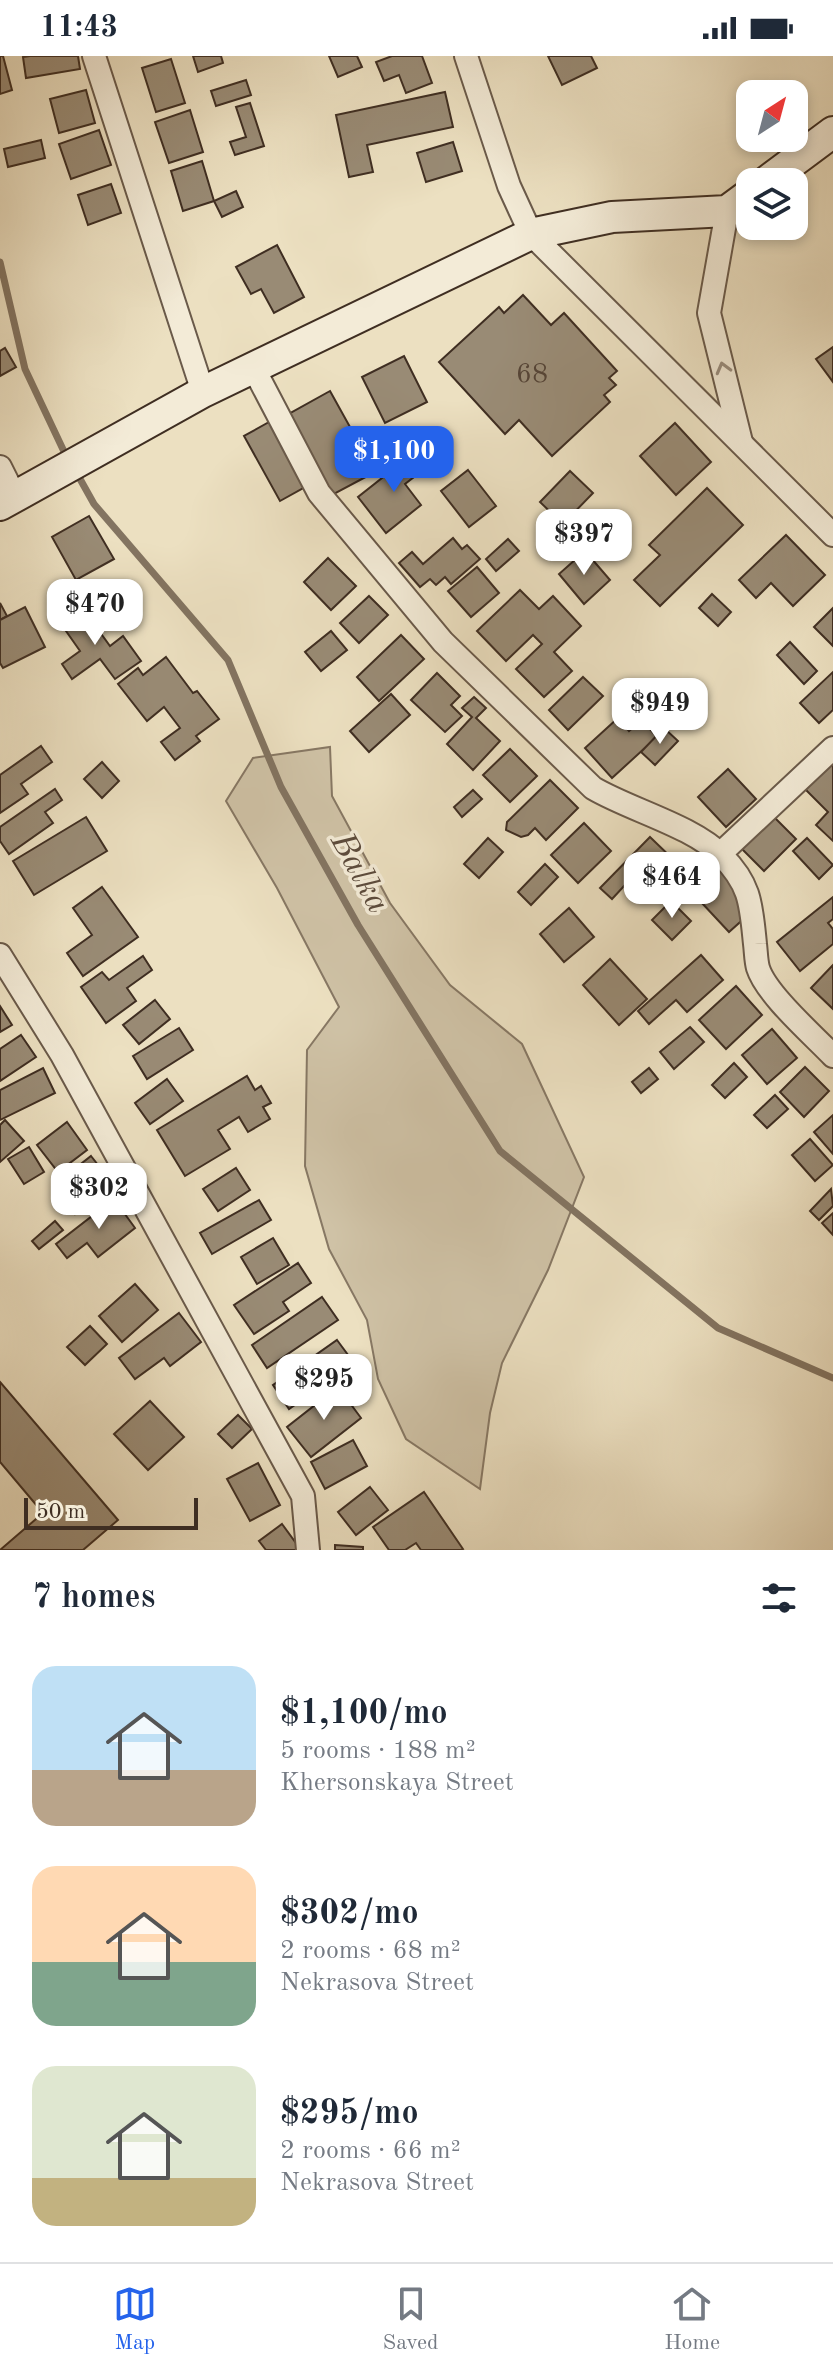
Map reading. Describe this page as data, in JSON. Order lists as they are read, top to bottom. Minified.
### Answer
{"water":["Balka"],"house_numbers":["68"],"scale_bar":"50 m","north":"top right","page":{"status":"11:43","price":["$1,100","$397","$470","$949","$464","$302","$295"],"scale":"50 m","heading":"7 homes","list":[{"name":"$1,100/mo","note":"5 rooms · 188 m² · Khersonskaya Street"},{"name":"$302/mo","note":"2 rooms · 68 m² · Nekrasova Street"},{"name":"$295/mo","note":"2 rooms · 66 m² · Nekrasova Street"}],"tabs":["Map","Saved","Home"]}}
